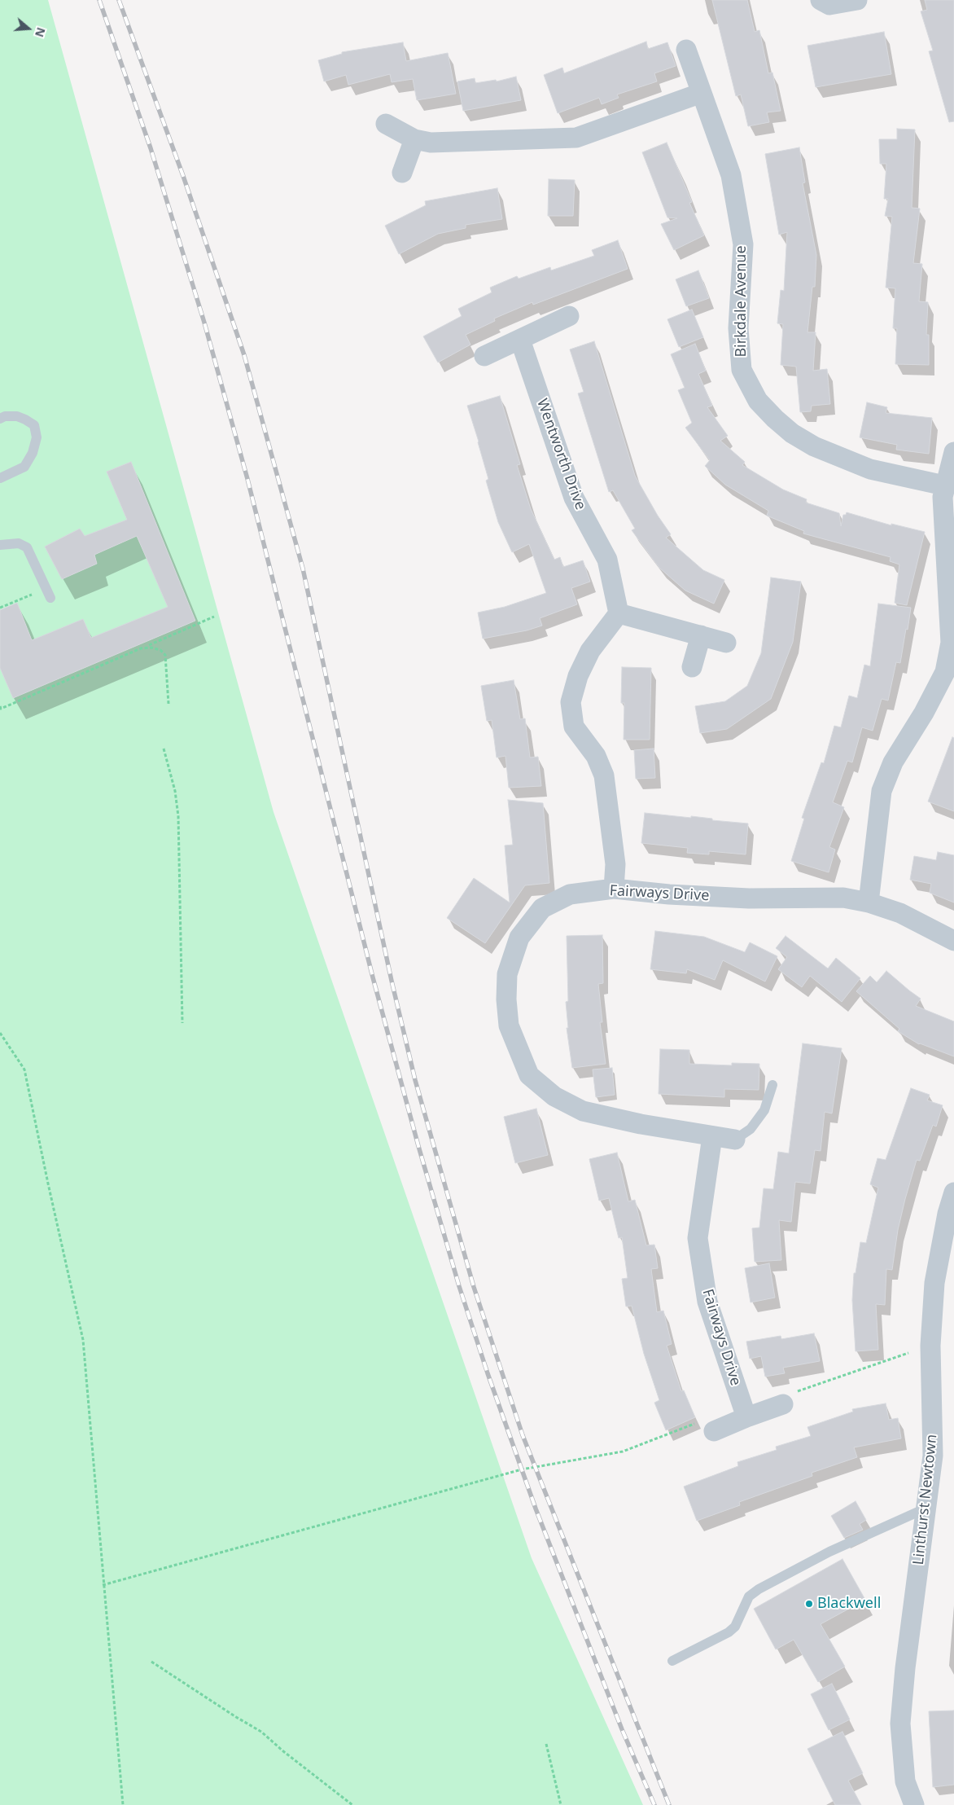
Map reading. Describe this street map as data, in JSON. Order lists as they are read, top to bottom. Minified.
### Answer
{"streets":{"street":["Birkdale Avenue","Wentworth Drive","Fairways Drive","Linthurst Newtown"]},"places":["Blackwell"],"north":"right"}
